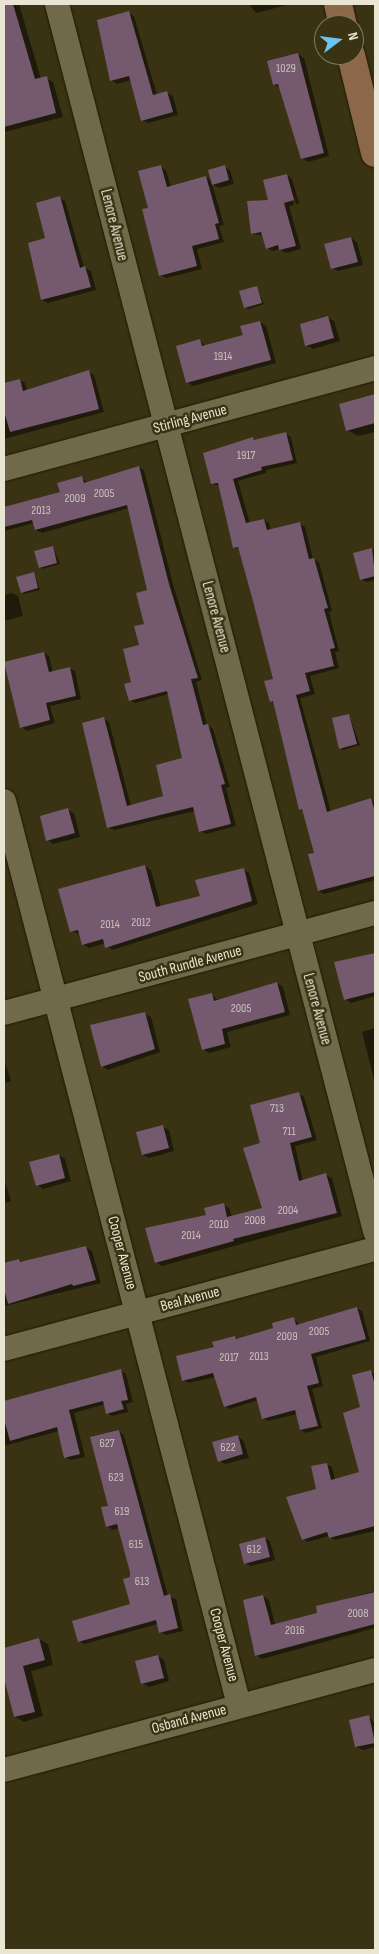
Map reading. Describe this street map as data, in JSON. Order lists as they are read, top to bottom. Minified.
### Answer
{"streets":{"street":["Lenore Avenue","Stirling Avenue","South Rundle Avenue","Cooper Avenue","Beal Avenue","Osband Avenue"]},"crossings":[["Lenore Avenue","Stirling Avenue"],["Lenore Avenue","South Rundle Avenue"],["South Rundle Avenue","Cooper Avenue"],["Cooper Avenue","Beal Avenue"],["Cooper Avenue","Osband Avenue"]],"house_numbers":["1029","1914","1917","2005","2009","2013","2012","2014","2005","713","711","2004","2008","2010","2014","2005","2009","2013","2017","627","622","623","619","615","612","613","2008","2016"],"north":"right"}
